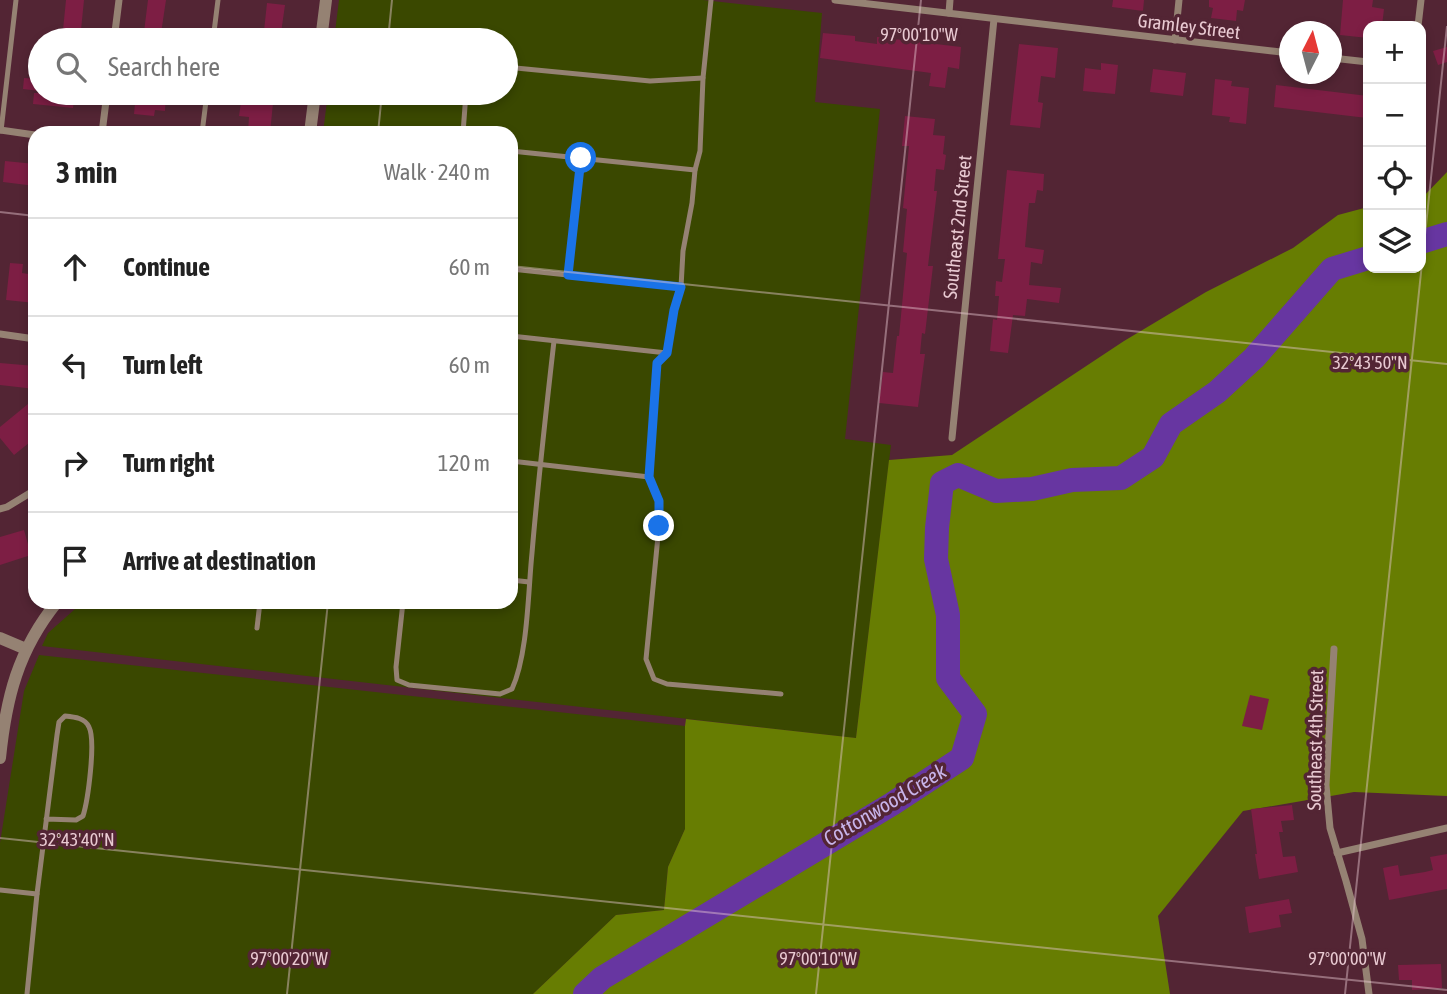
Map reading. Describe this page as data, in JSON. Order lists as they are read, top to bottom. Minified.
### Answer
{"streets":{"street":["Gramley Street","Southeast 2nd Street","Southeast 4th Street"]},"crossings":[["Gramley Street","Southeast 2nd Street"]],"water":["Cottonwood Creek"],"north":"top","page":{"map_buttons":["+","−"],"search":"Search here","heading":["3 min","Walk · 240 m"],"list":[["Continue","60 m"],["Turn left","60 m"],["Turn right","120 m"],"Arrive at destination"]},"coordinates":["97°00'10\"W","32°43'50\"N","32°43'40\"N","97°00'20\"W","97°00'00\"W"]}
